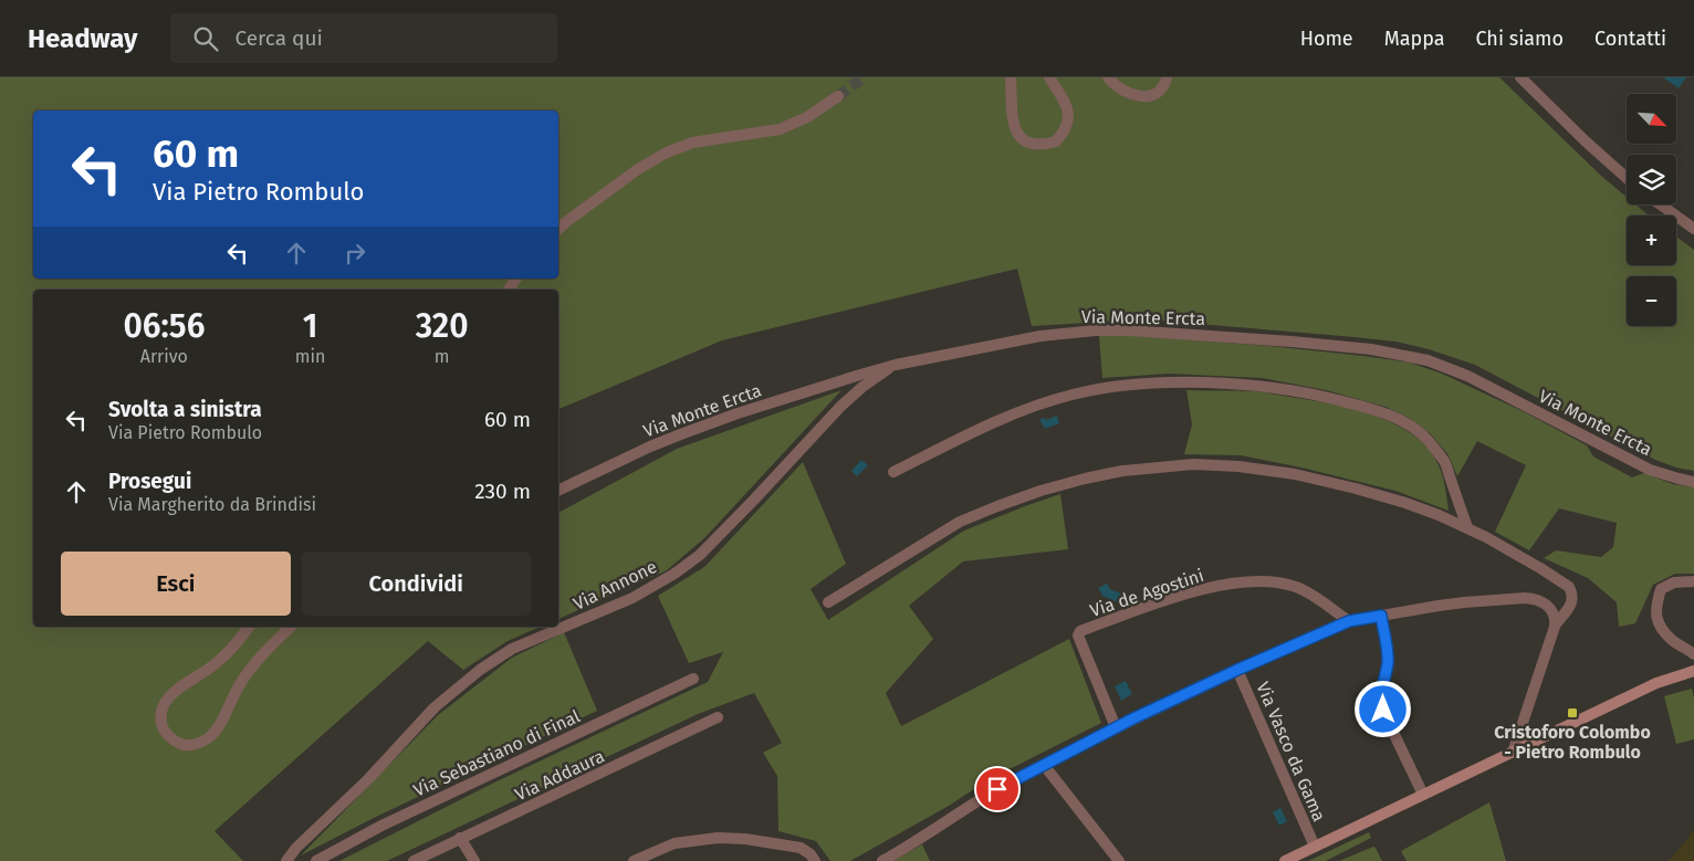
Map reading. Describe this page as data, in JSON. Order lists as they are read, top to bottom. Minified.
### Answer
{"streets":{"street":["Via Monte Ercta","Via Annone","Via de Agostini","Via Vasco da Gama","Via Sebastiano di Final","Via Addaura"]},"crossings":[["Via Monte Ercta","Via Annone"]],"places":{"transit":["Cristoforo Colombo - Pietro Rombulo"]},"north":"bottom right","page":{"header":"Headway","search":"Cerca qui","nav":["Home","Mappa","Chi siamo","Contatti"],"map_buttons":["+","−"],"turn":["60 m","Via Pietro Rombulo"],"eta":["06:56","Arrivo","1","min","320","m"],"list":[{"name":"Svolta a sinistra","note":"Via Pietro Rombulo","value":"60 m"},{"name":"Prosegui","note":"Via Margherito da Brindisi","value":"230 m"}],"buttons":["Esci","Condividi"]}}
